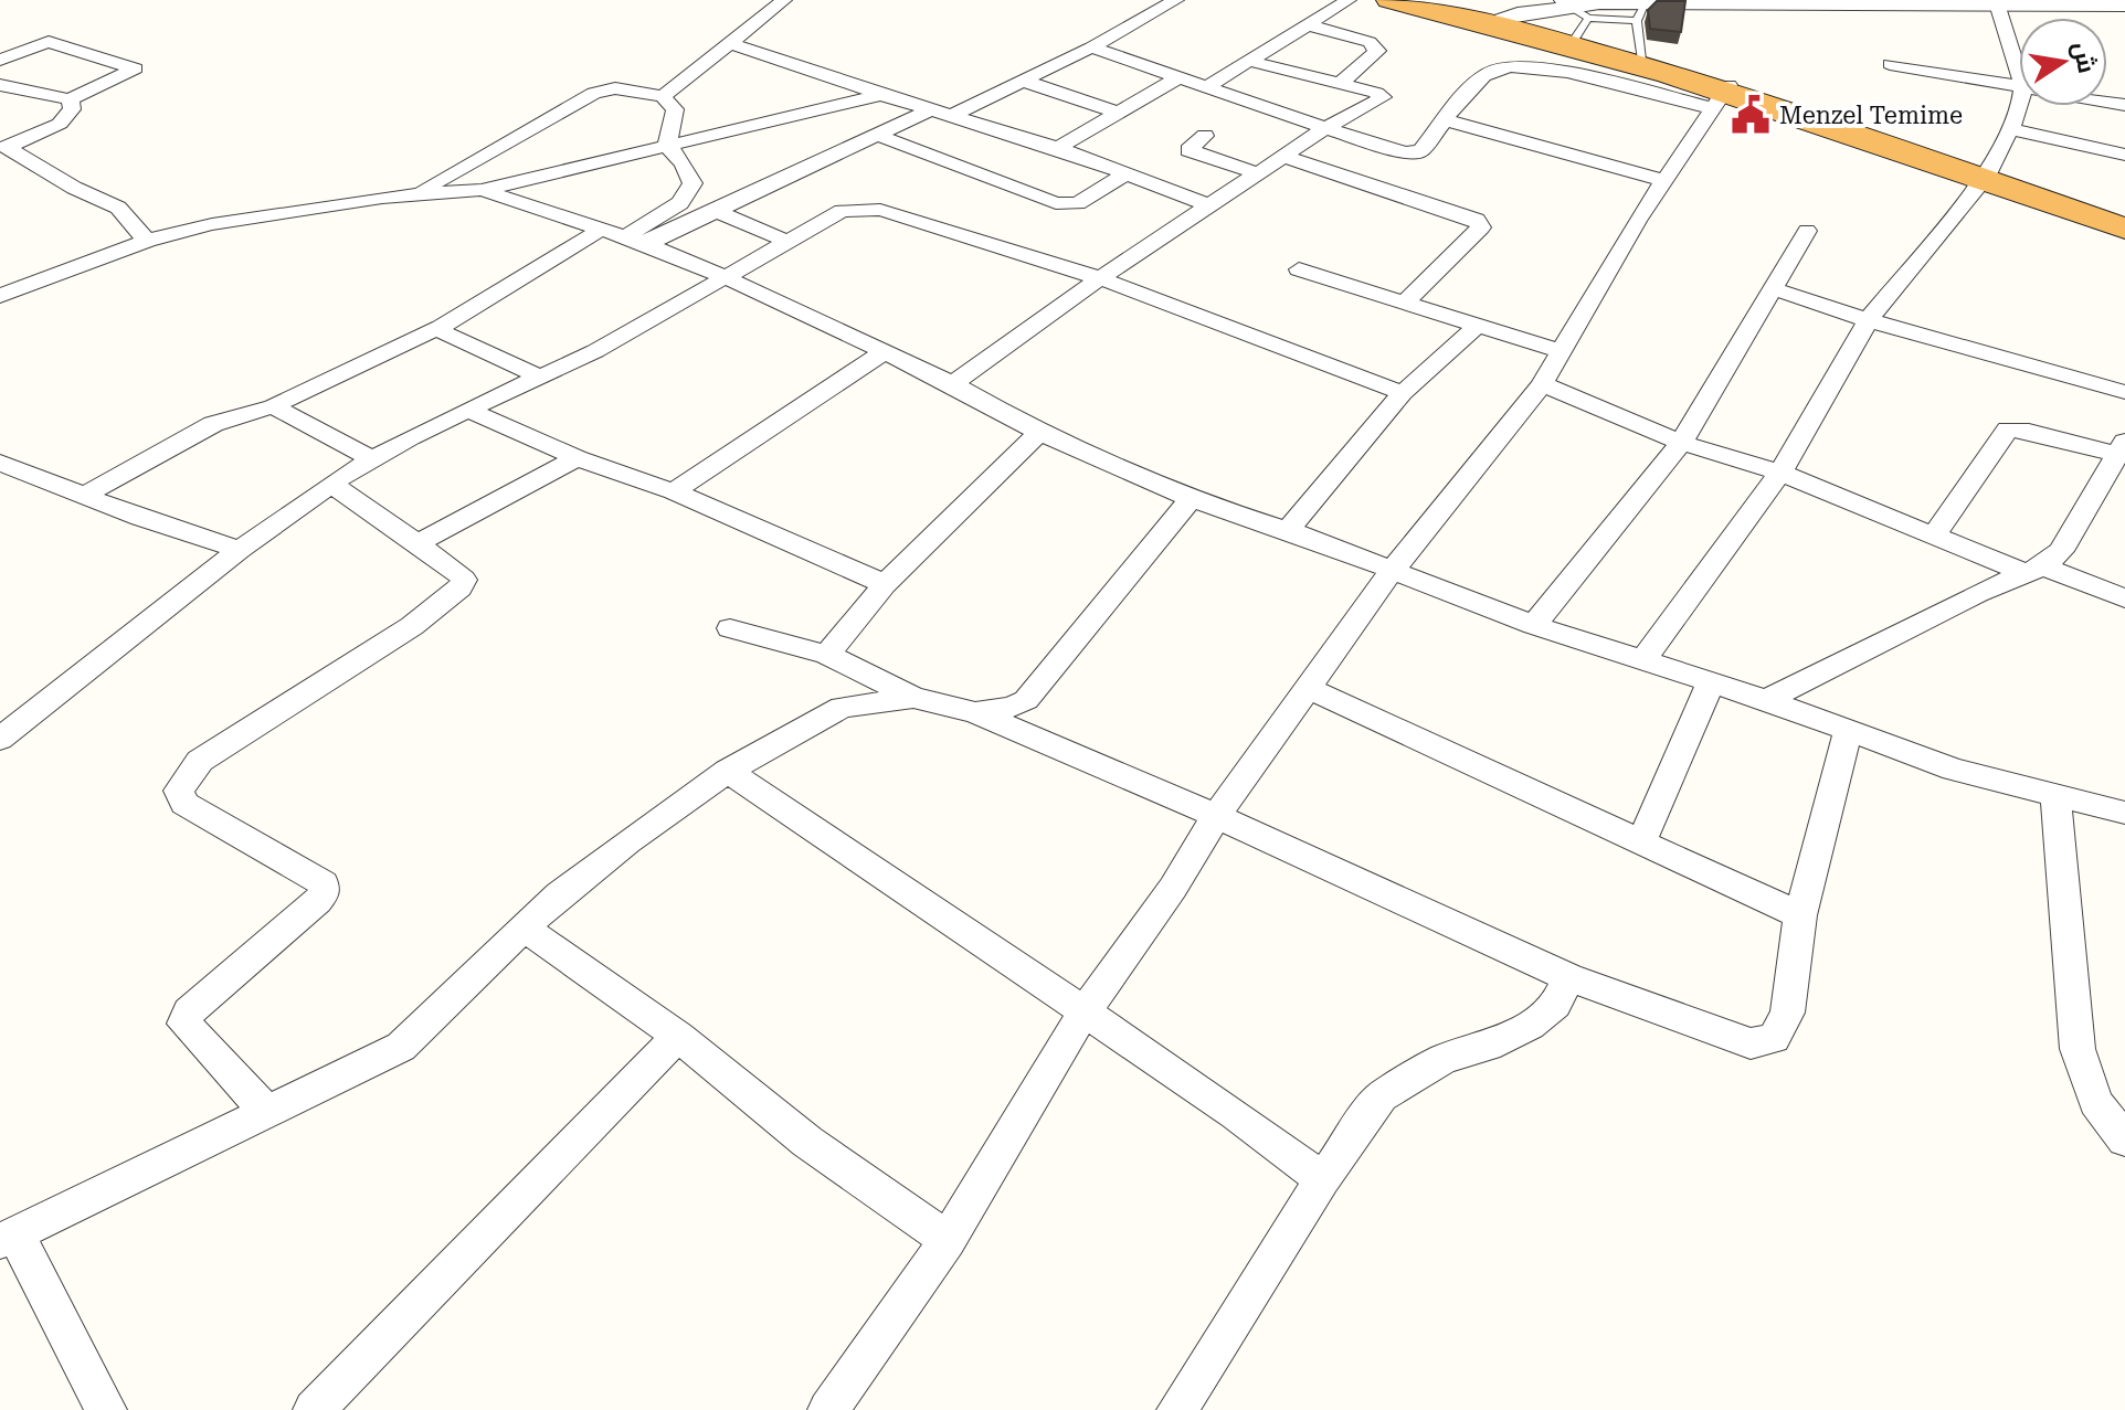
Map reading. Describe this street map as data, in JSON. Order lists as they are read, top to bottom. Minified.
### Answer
{"places":{"public building":["Menzel Temime"]},"north":"right"}
